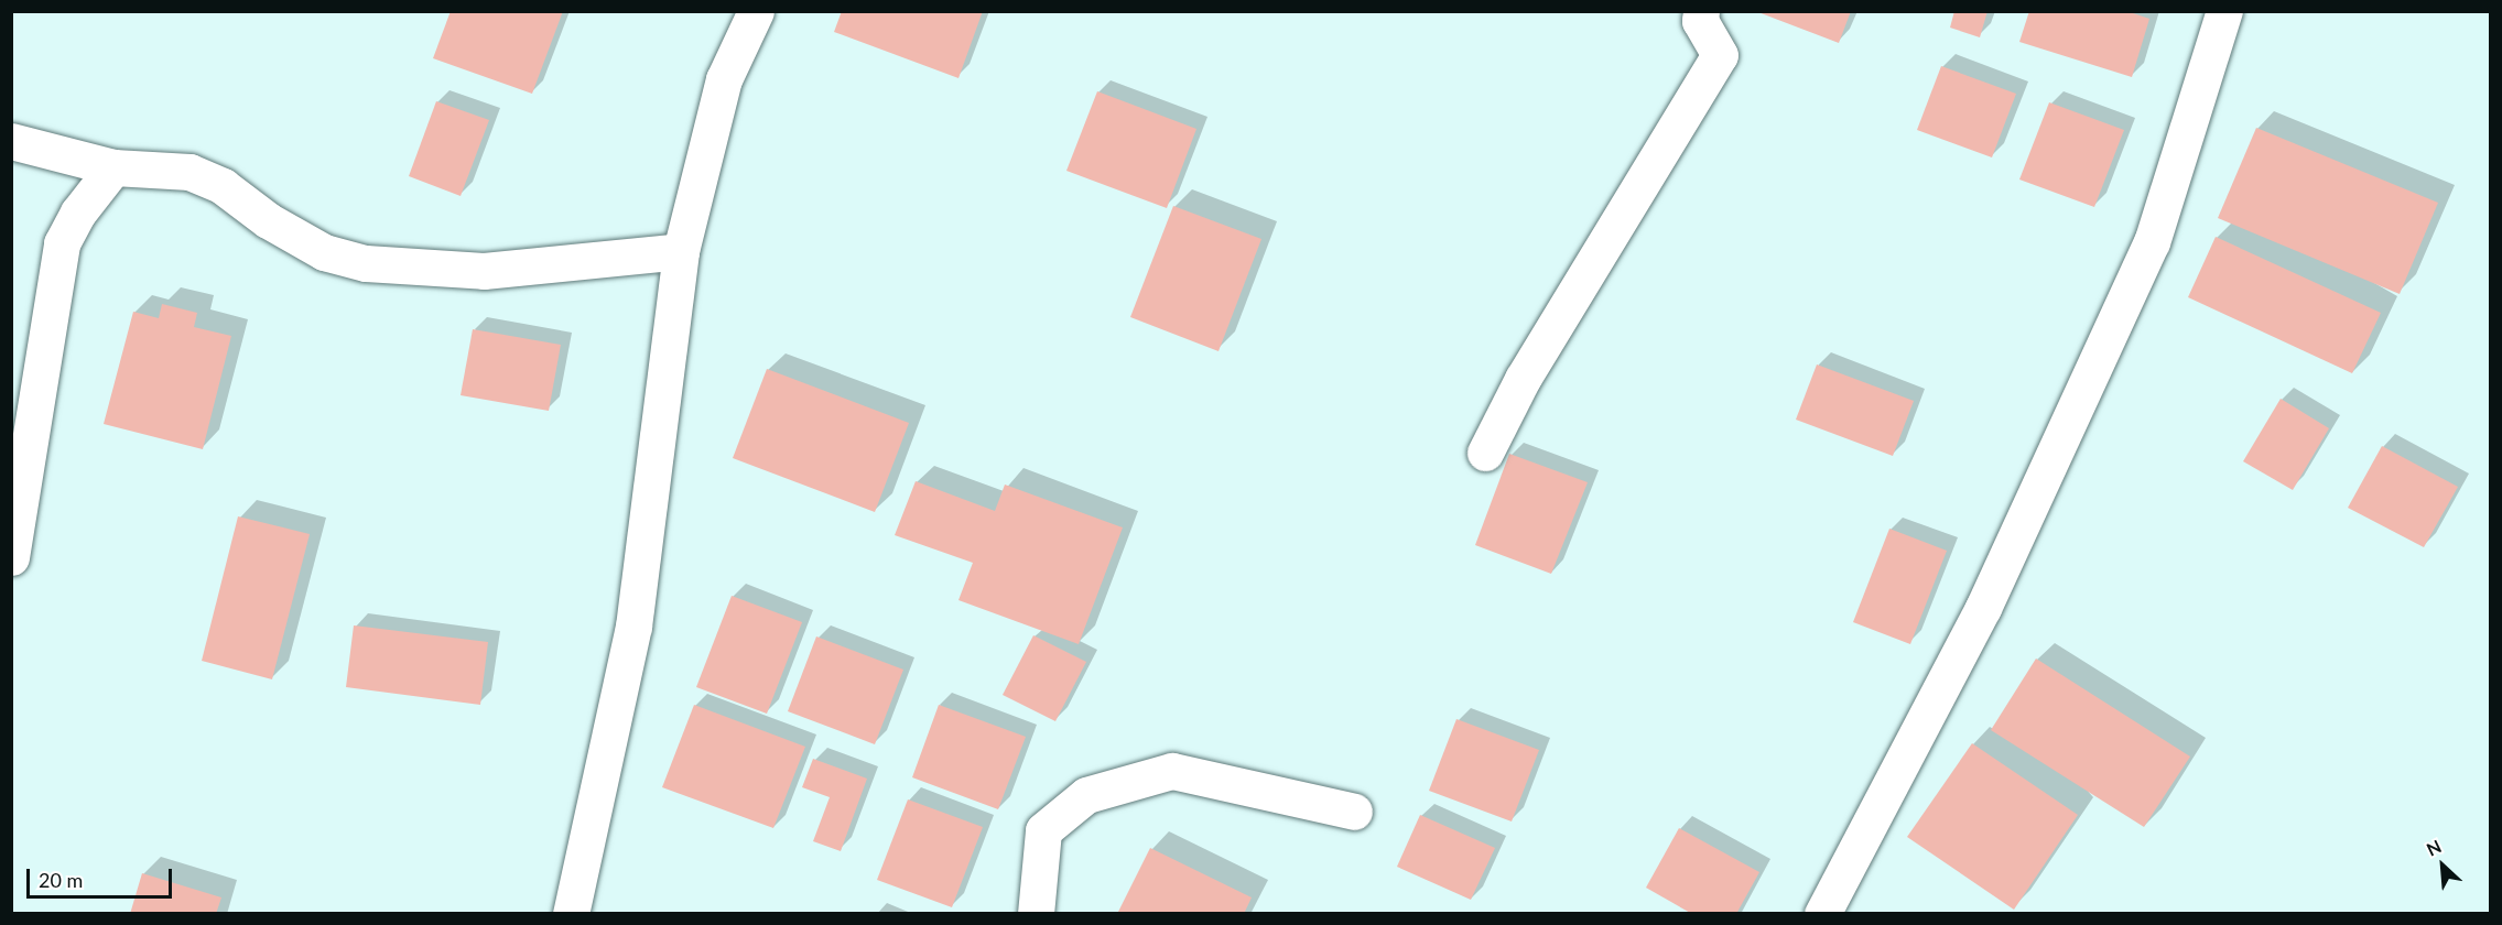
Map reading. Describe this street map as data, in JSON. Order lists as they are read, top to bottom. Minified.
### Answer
{"scale_bar":"20 m","north":"top left"}
